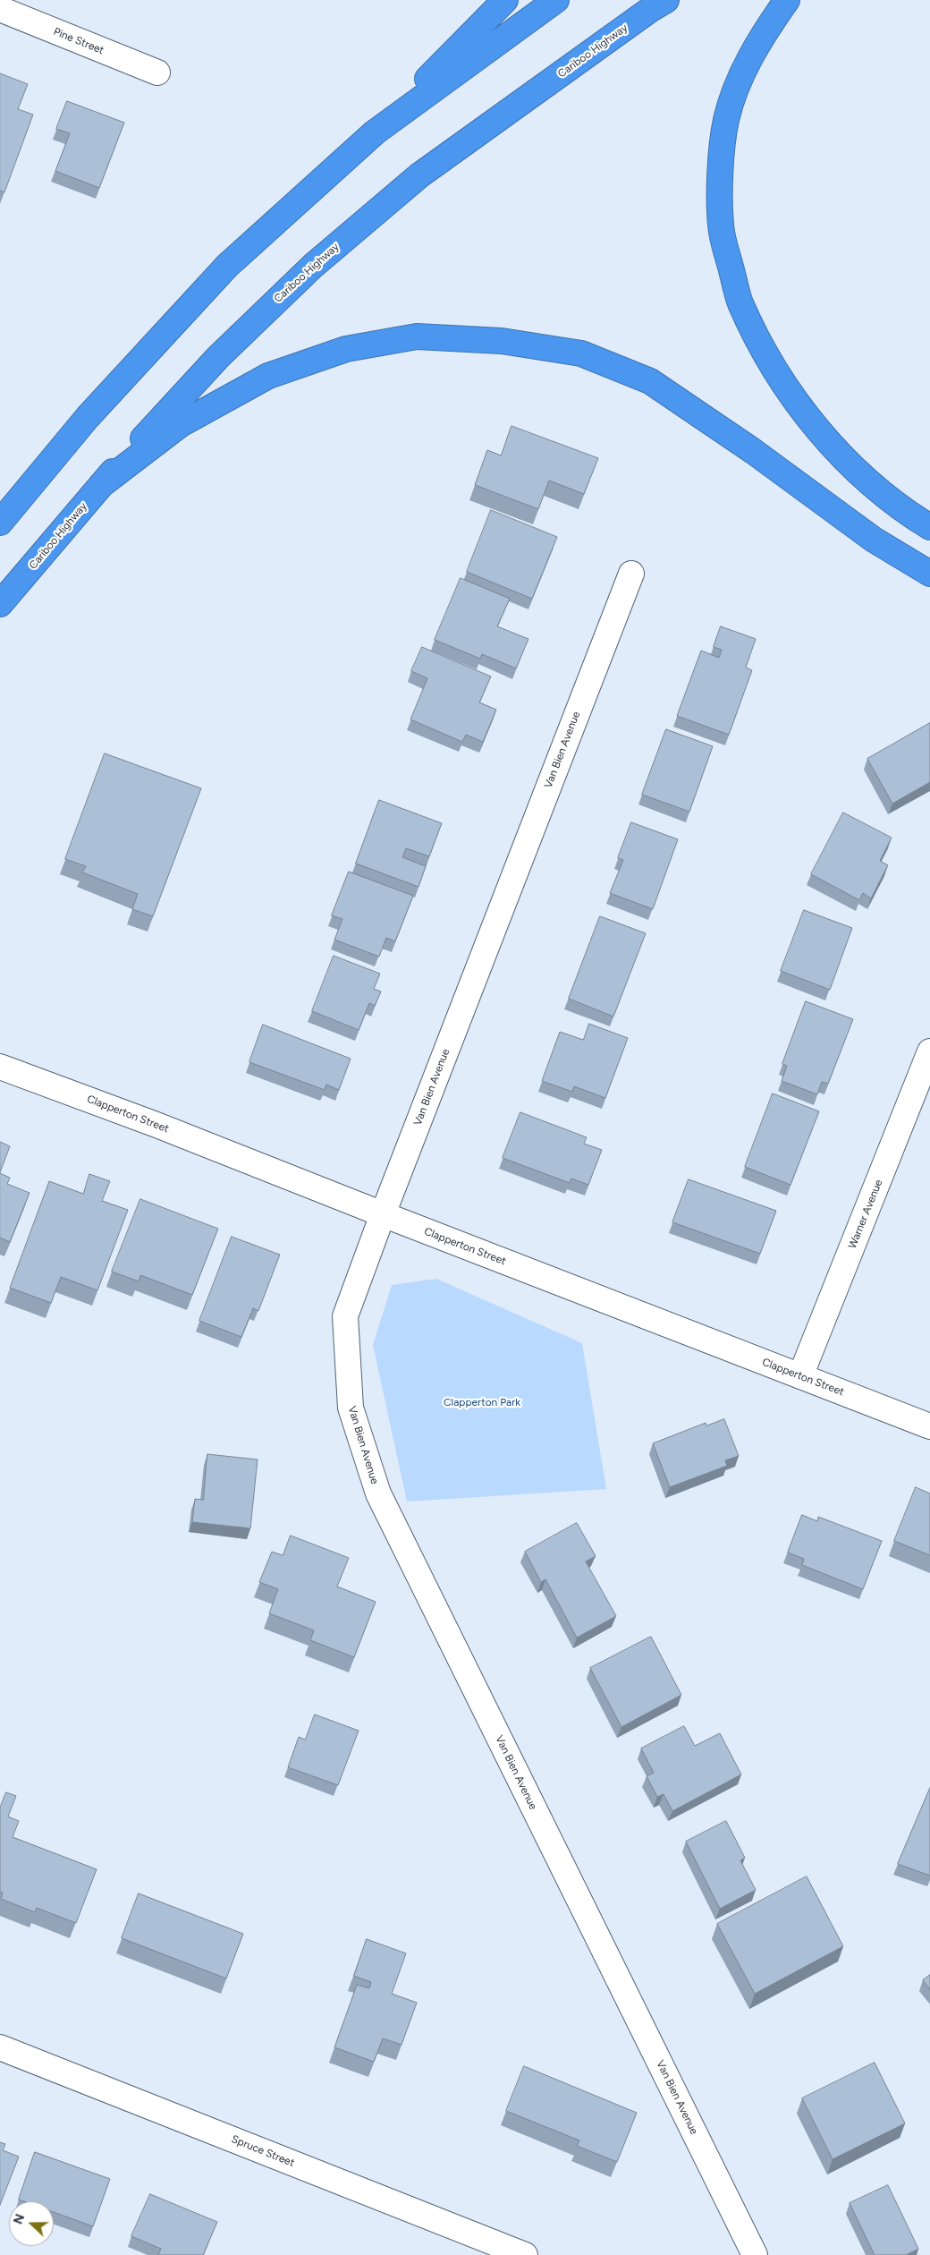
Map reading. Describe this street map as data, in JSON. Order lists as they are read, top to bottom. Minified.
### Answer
{"streets":{"highway":["Cariboo Highway"],"street":["Pine Street","Van Bien Avenue","Clapperton Street","Warner Avenue","Spruce Street"]},"crossings":[["Van Bien Avenue","Clapperton Street"],["Clapperton Street","Warner Avenue"]],"parks":["Clapperton Park"],"north":"left"}
